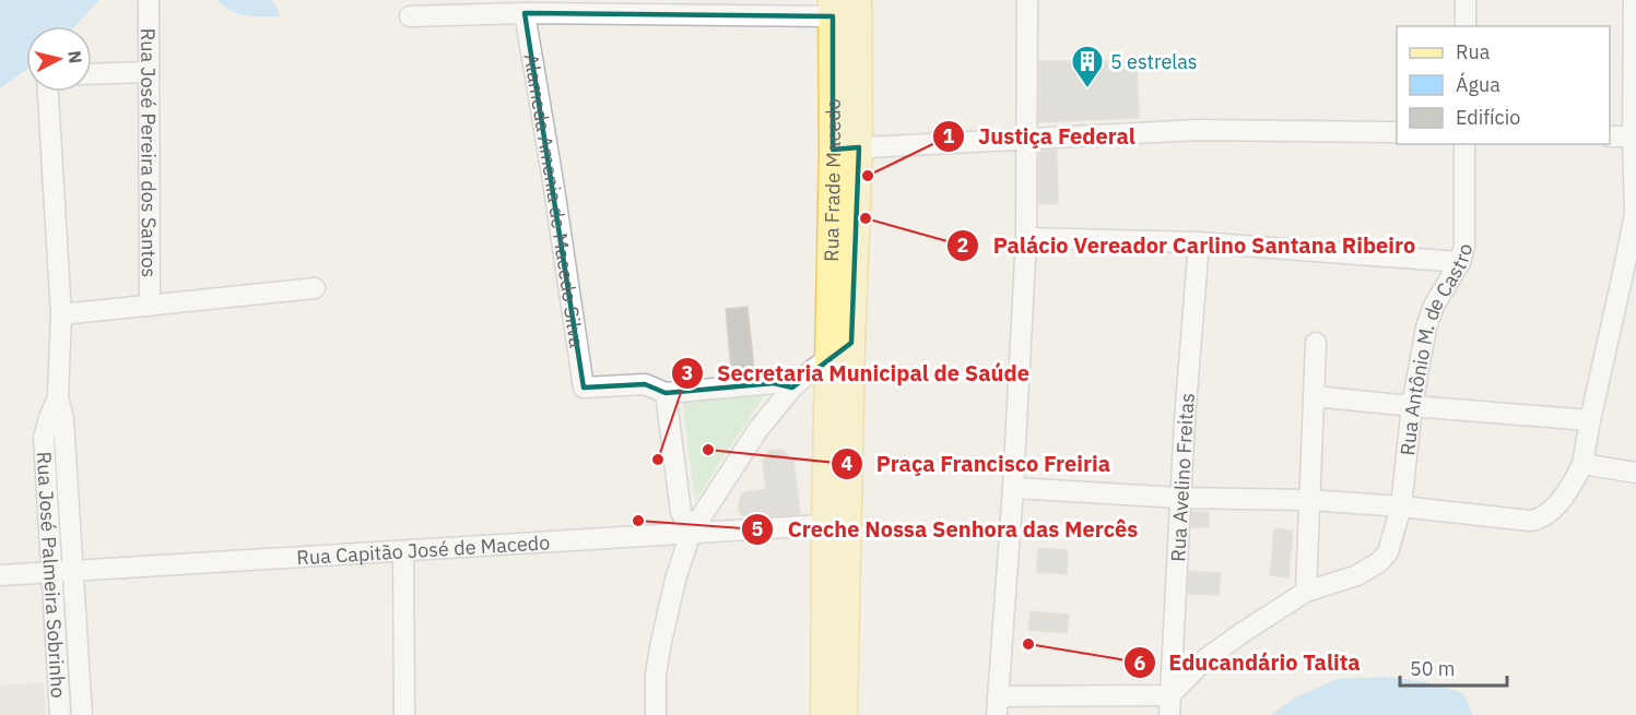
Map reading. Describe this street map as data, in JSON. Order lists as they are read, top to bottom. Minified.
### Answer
{"streets":{"main road":["Rua Frade Macedo"],"street":["Rua José Pereira dos Santos","Alameda Amenia de Macedo Silva","Rua Antônio M. de Castro","Rua Avelino Freitas","Rua Capitão José de Macedo","Rua José Palmeira Sobrinho"]},"crossings":[["Rua Frade Macedo","Rua Capitão José de Macedo"],["Rua Capitão José de Macedo","Rua José Palmeira Sobrinho"]],"places":{"building":["5 estrelas"],"other":["Justiça Federal","Palácio Vereador Carlino Santana Ribeiro","Praça Francisco Freiria","Secretaria Municipal de Saúde","Creche Nossa Senhora das Mercês","Educandário Talita"]},"legend":["Rua","Água","Edifício"],"scale_bar":"50 m","north":"right"}
